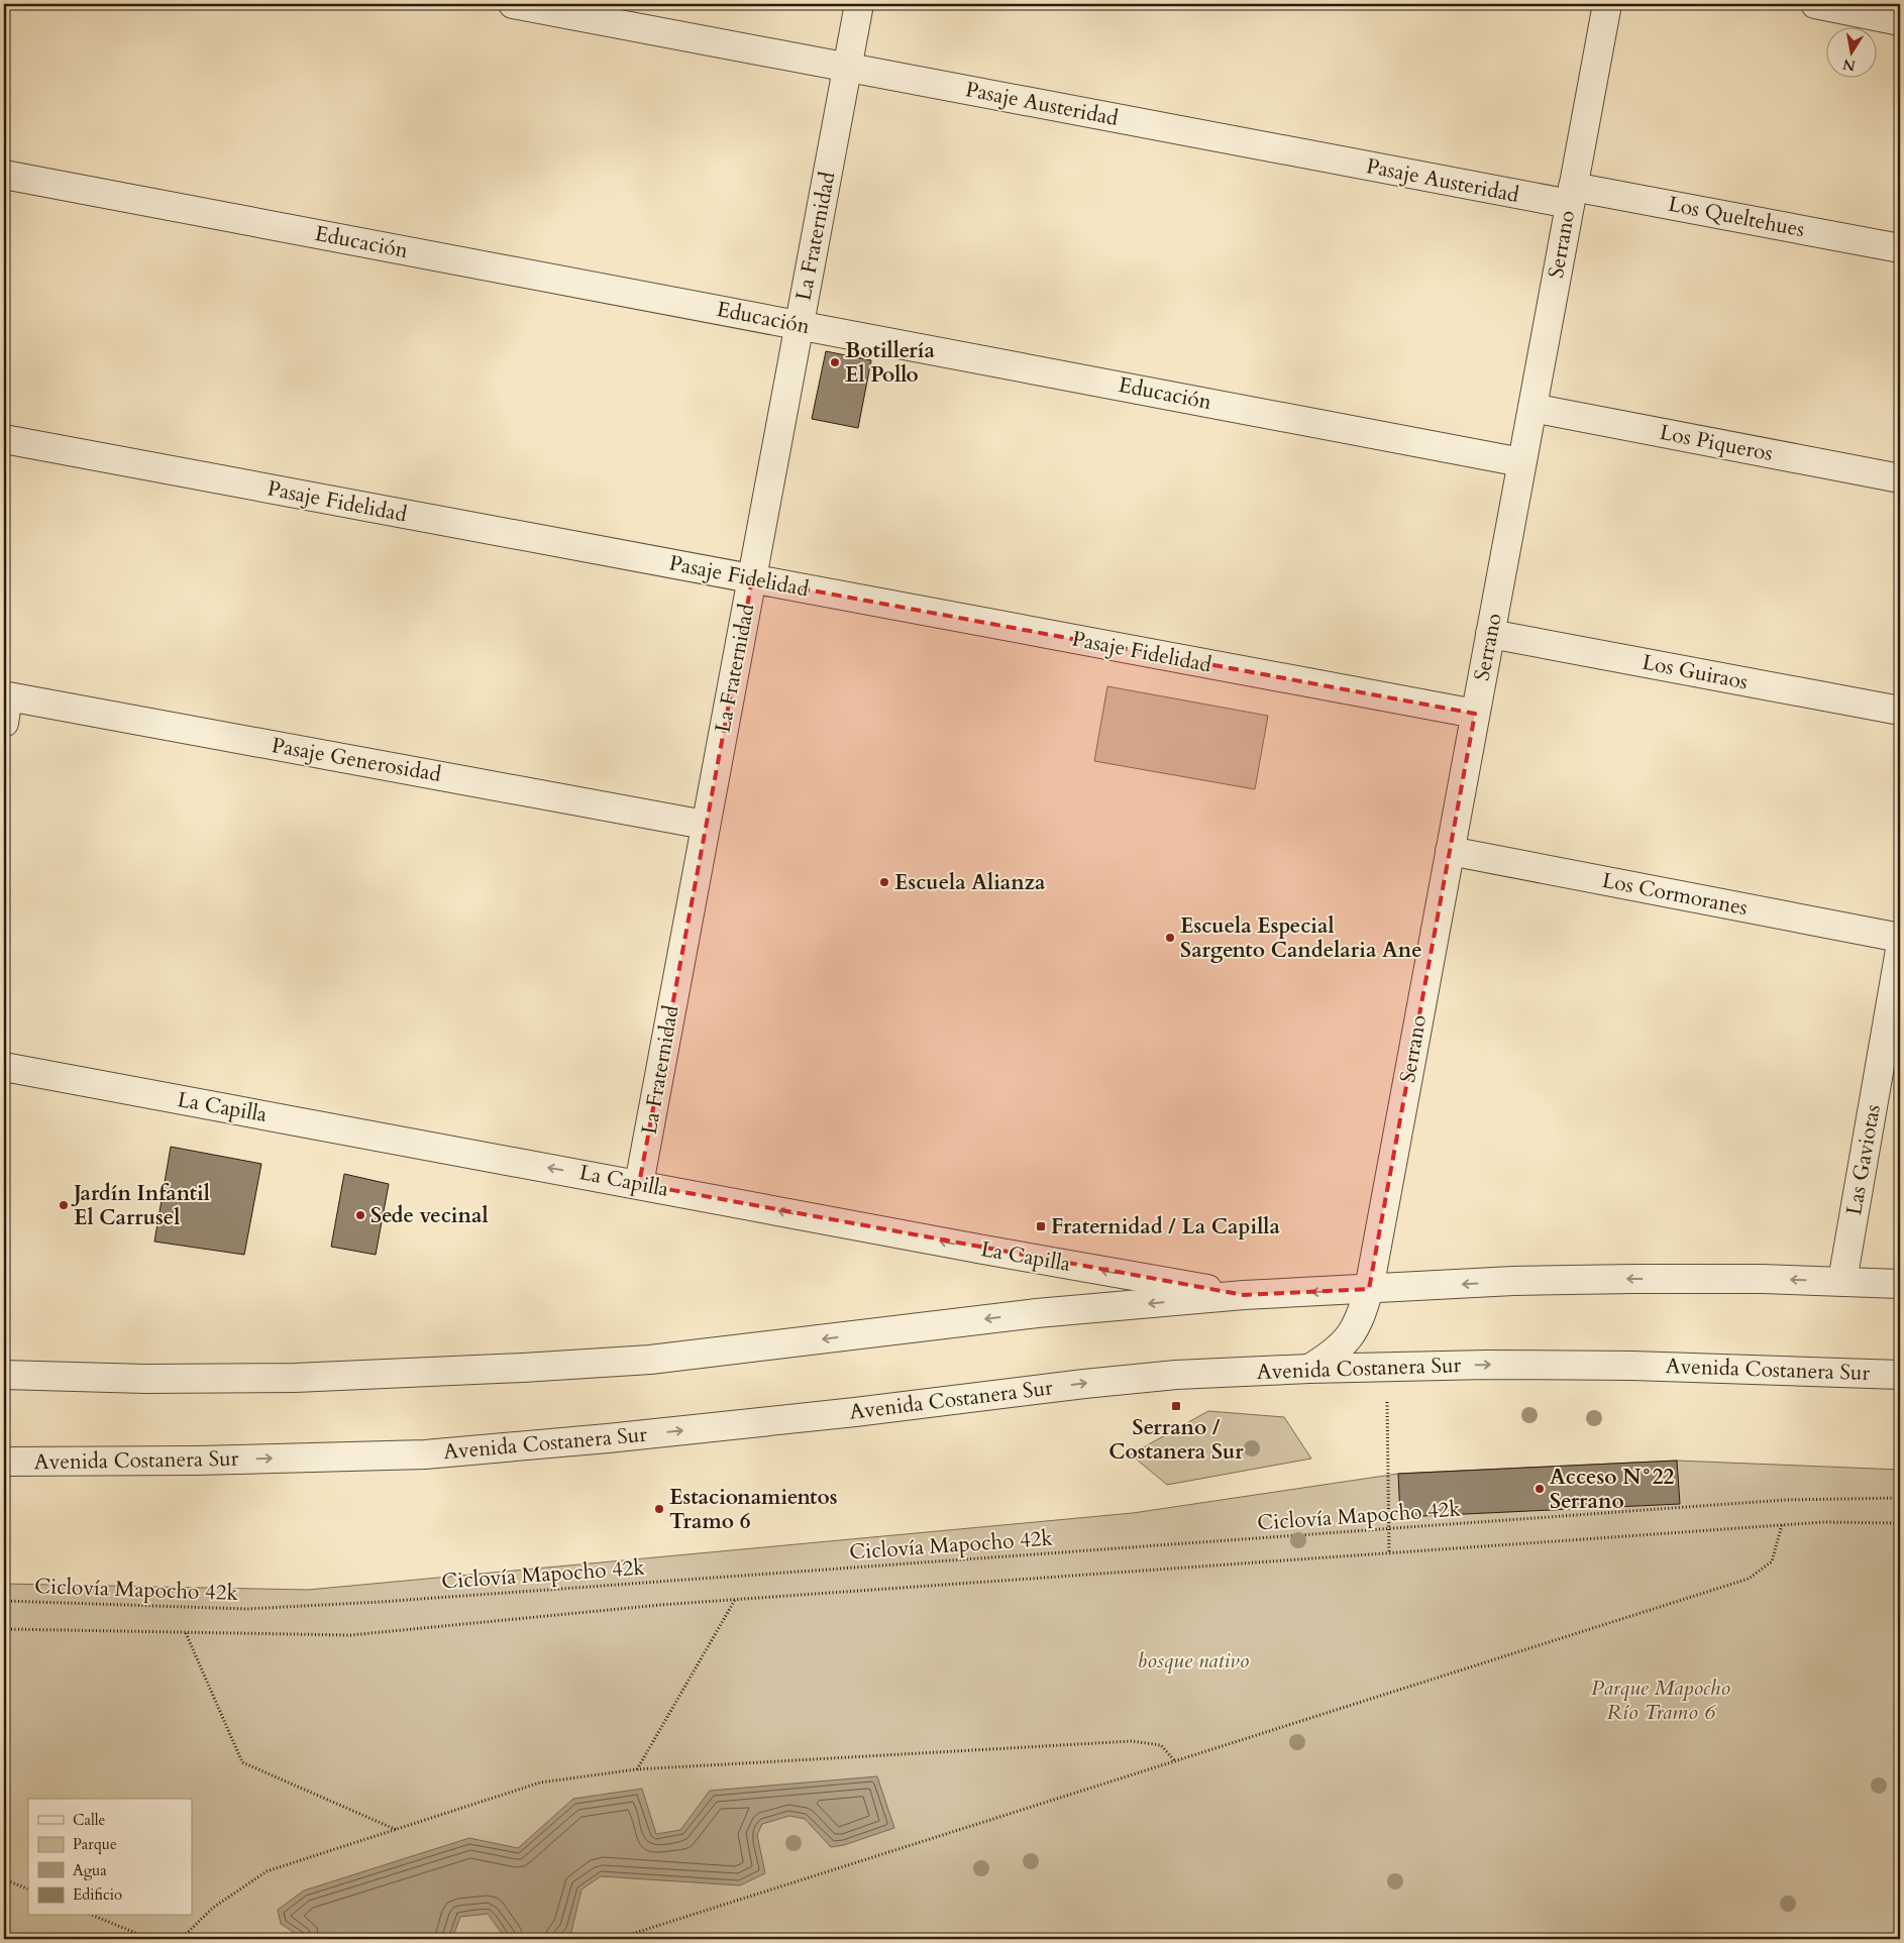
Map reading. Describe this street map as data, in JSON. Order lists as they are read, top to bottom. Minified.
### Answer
{"streets":{"street":["Pasaje Austeridad","Los Queltehues","La Fraternidad","Educación","Serrano","Los Piqueros","Pasaje Fidelidad","Los Guiraos","Pasaje Generosidad","Los Cormoranes","La Capilla","Las Gaviotas","Avenida Costanera Sur"],"path":["Ciclovía Mapocho 42k"]},"crossings":[["Pasaje Austeridad","Los Queltehues"],["Pasaje Austeridad","La Fraternidad"],["Pasaje Austeridad","Serrano"],["Los Queltehues","Serrano"],["La Fraternidad","Educación"],["La Fraternidad","Pasaje Fidelidad"],["La Fraternidad","Pasaje Generosidad"],["La Fraternidad","La Capilla"],["Educación","Serrano"],["Serrano","Los Piqueros"],["Serrano","Pasaje Fidelidad"],["Serrano","Los Guiraos"],["Serrano","Los Cormoranes"],["Serrano","Avenida Costanera Sur"]],"parks":["bosque nativo","Parque Mapocho Río Tramo 6"],"places":{"other":["Botillería El Pollo","Escuela Alianza","Escuela Especial Sargento Candelaria Ane","Jardín Infantil El Carrusel","Sede vecinal","Acceso N°22 Serrano","Estacionamientos Tramo 6"],"transit":["Fraternidad / La Capilla","Serrano / Costanera Sur"]},"legend":["Calle","Parque","Agua","Edificio"],"north":"bottom"}
